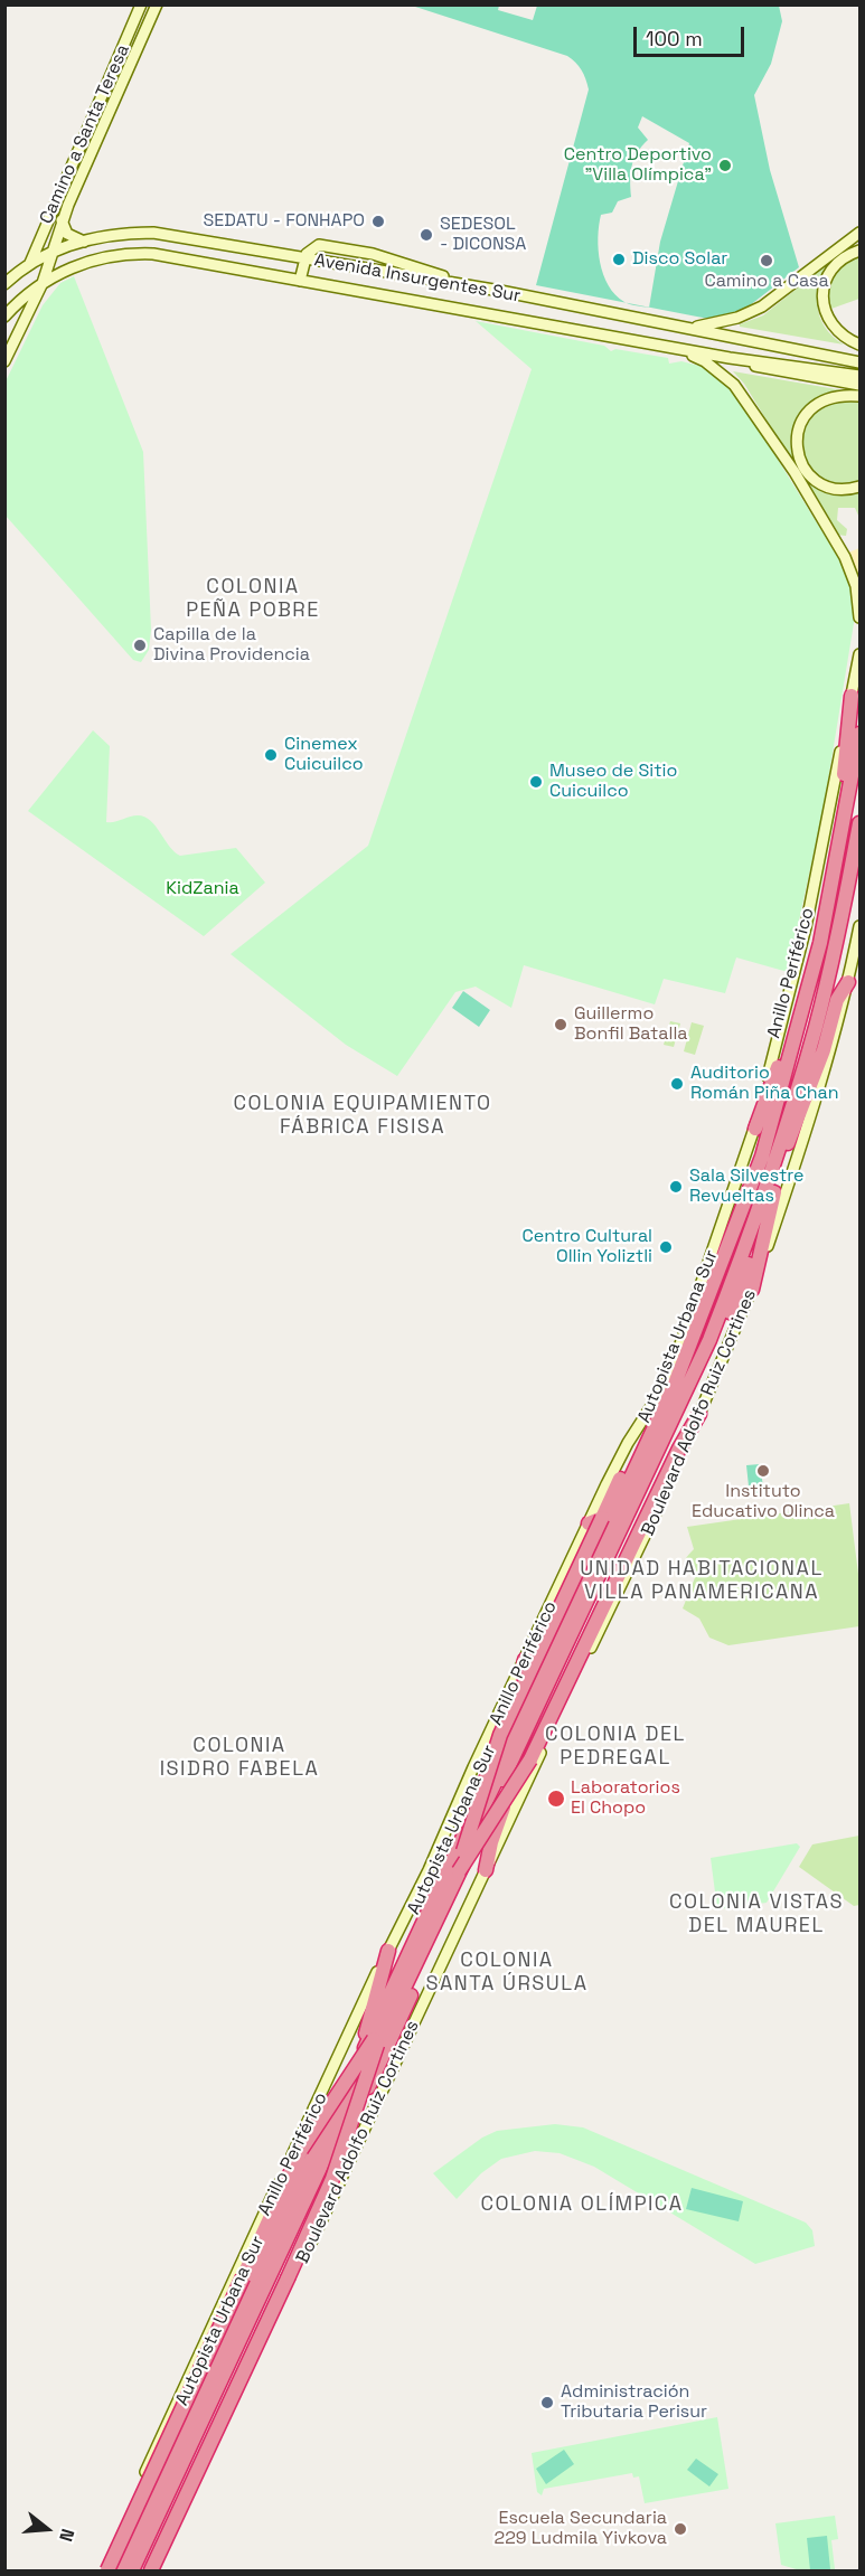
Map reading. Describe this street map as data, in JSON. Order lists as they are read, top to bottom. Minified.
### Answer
{"streets":{"highway":["Anillo Periférico","Autopista Urbana Sur"],"main road":["Camino a Santa Teresa","Avenida Insurgentes Sur","Boulevard Adolfo Ruiz Cortines"]},"crossings":[["Camino a Santa Teresa","Avenida Insurgentes Sur"],["Anillo Periférico","Autopista Urbana Sur"],["Anillo Periférico","Boulevard Adolfo Ruiz Cortines"]],"districts":["COLONIA PEÑA POBRE","COLONIA EQUIPAMIENTO FÁBRICA FISISA","UNIDAD HABITACIONAL VILLA PANAMERICANA","COLONIA DEL PEDREGAL","COLONIA ISIDRO FABELA","COLONIA VISTAS DEL MAUREL","COLONIA SANTA ÚRSULA","COLONIA OLÍMPICA"],"parks":["KidZania"],"places":["Centro Deportivo \"Villa Olímpica\"","SEDATU - FONHAPO","SEDESOL - DICONSA","Disco Solar","Camino a Casa","Capilla de la Divina Providencia","Cinemex Cuicuilco","Museo de Sitio Cuicuilco","Guillermo Bonfil Batalla","Auditorio Román Piña Chan","Sala Silvestre Revueltas","Centro Cultural Ollin Yoliztli","Instituto Educativo Olinca","Laboratorios El Chopo","Administración Tributaria Perisur","Escuela Secundaria 229 Ludmila Yivkova"],"scale_bar":"100 m","north":"right"}
